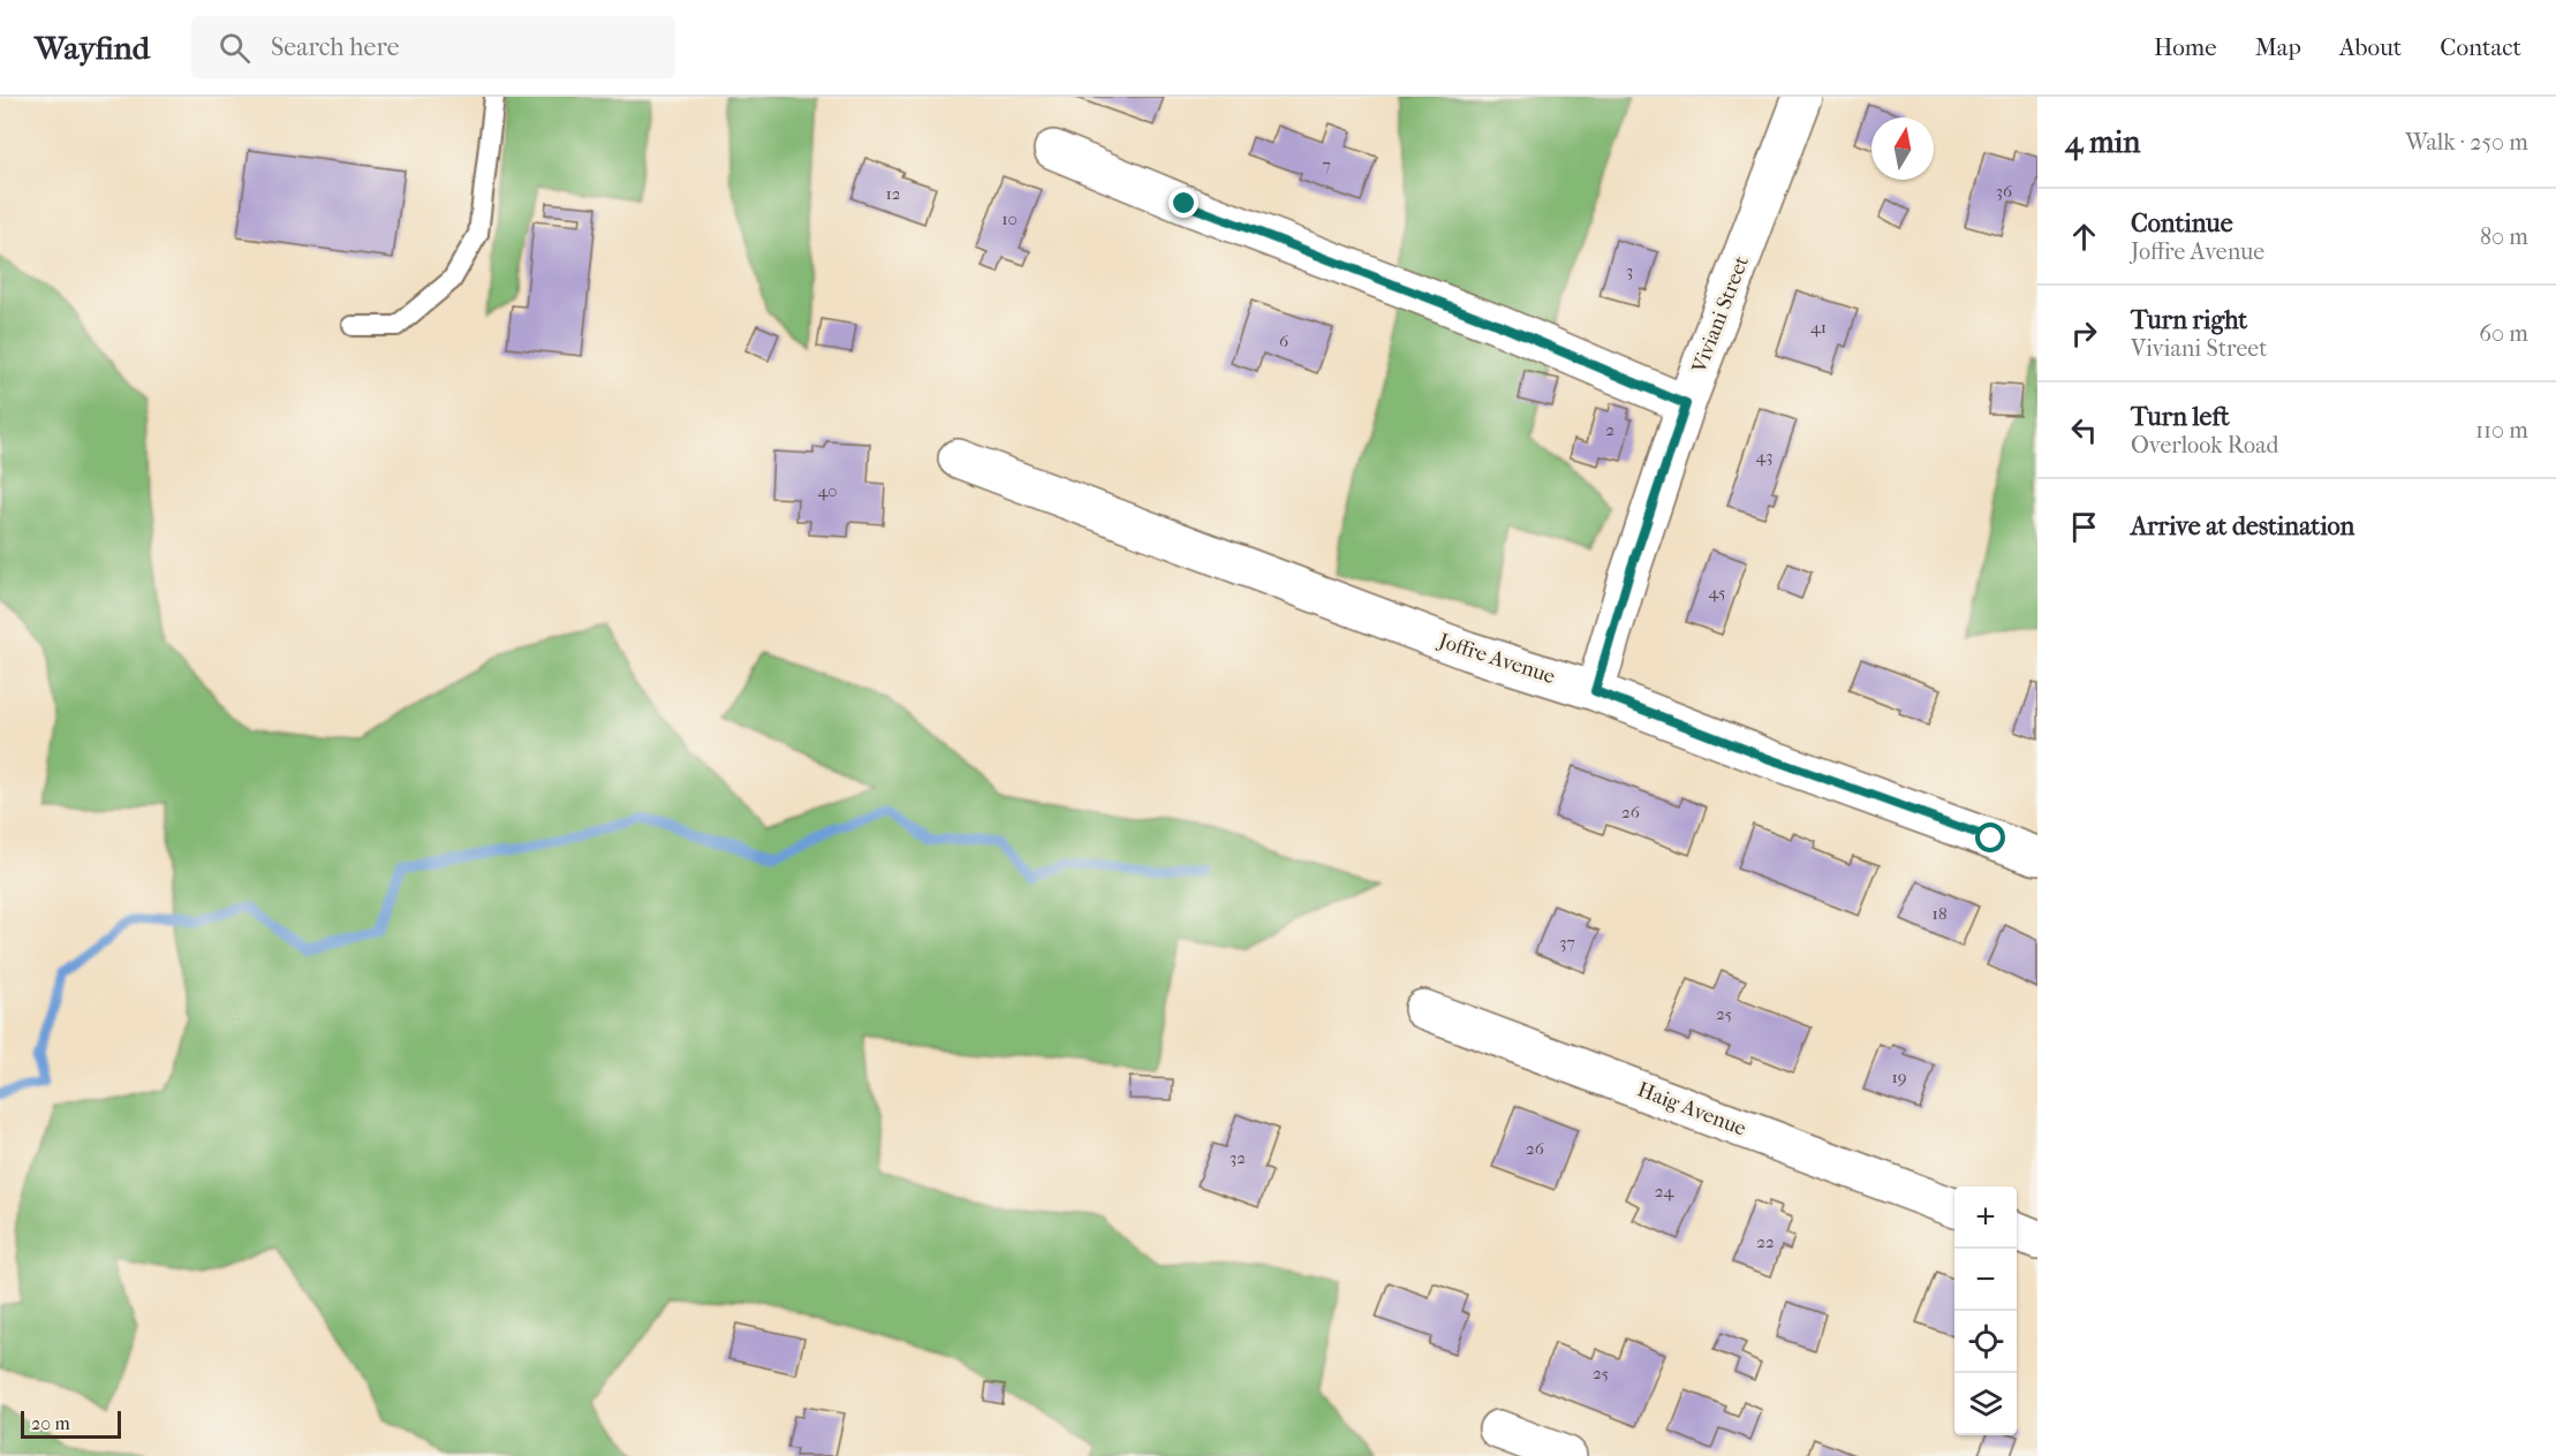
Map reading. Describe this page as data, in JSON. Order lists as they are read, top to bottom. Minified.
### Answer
{"streets":{"street":["Viviani Street","Joffre Avenue","Haig Avenue"]},"crossings":[["Viviani Street","Joffre Avenue"]],"house_numbers":["7","36","12","10","3","41","6","2","43","40","45","26","18","37","25","19","26","32","24","22","25"],"scale_bar":"20 m","north":"top","page":{"header":"Wayfind","search":"Search here","nav":["Home","Map","About","Contact"],"heading":["4 min","Walk · 250 m"],"list":[["Continue","Joffre Avenue","80 m"],["Turn right","Viviani Street","60 m"],["Turn left","Overlook Road","110 m"],"Arrive at destination"],"map_buttons":["+","−"],"scale":"20 m"}}
